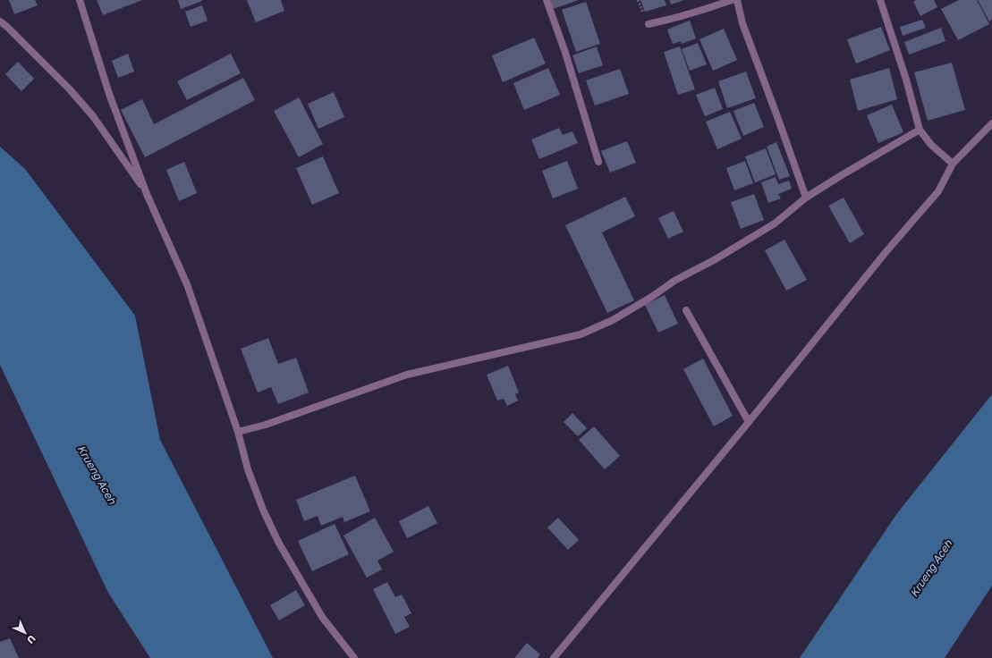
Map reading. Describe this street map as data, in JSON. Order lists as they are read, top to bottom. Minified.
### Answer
{"water":["Krueng Aceh"],"north":"bottom right"}
